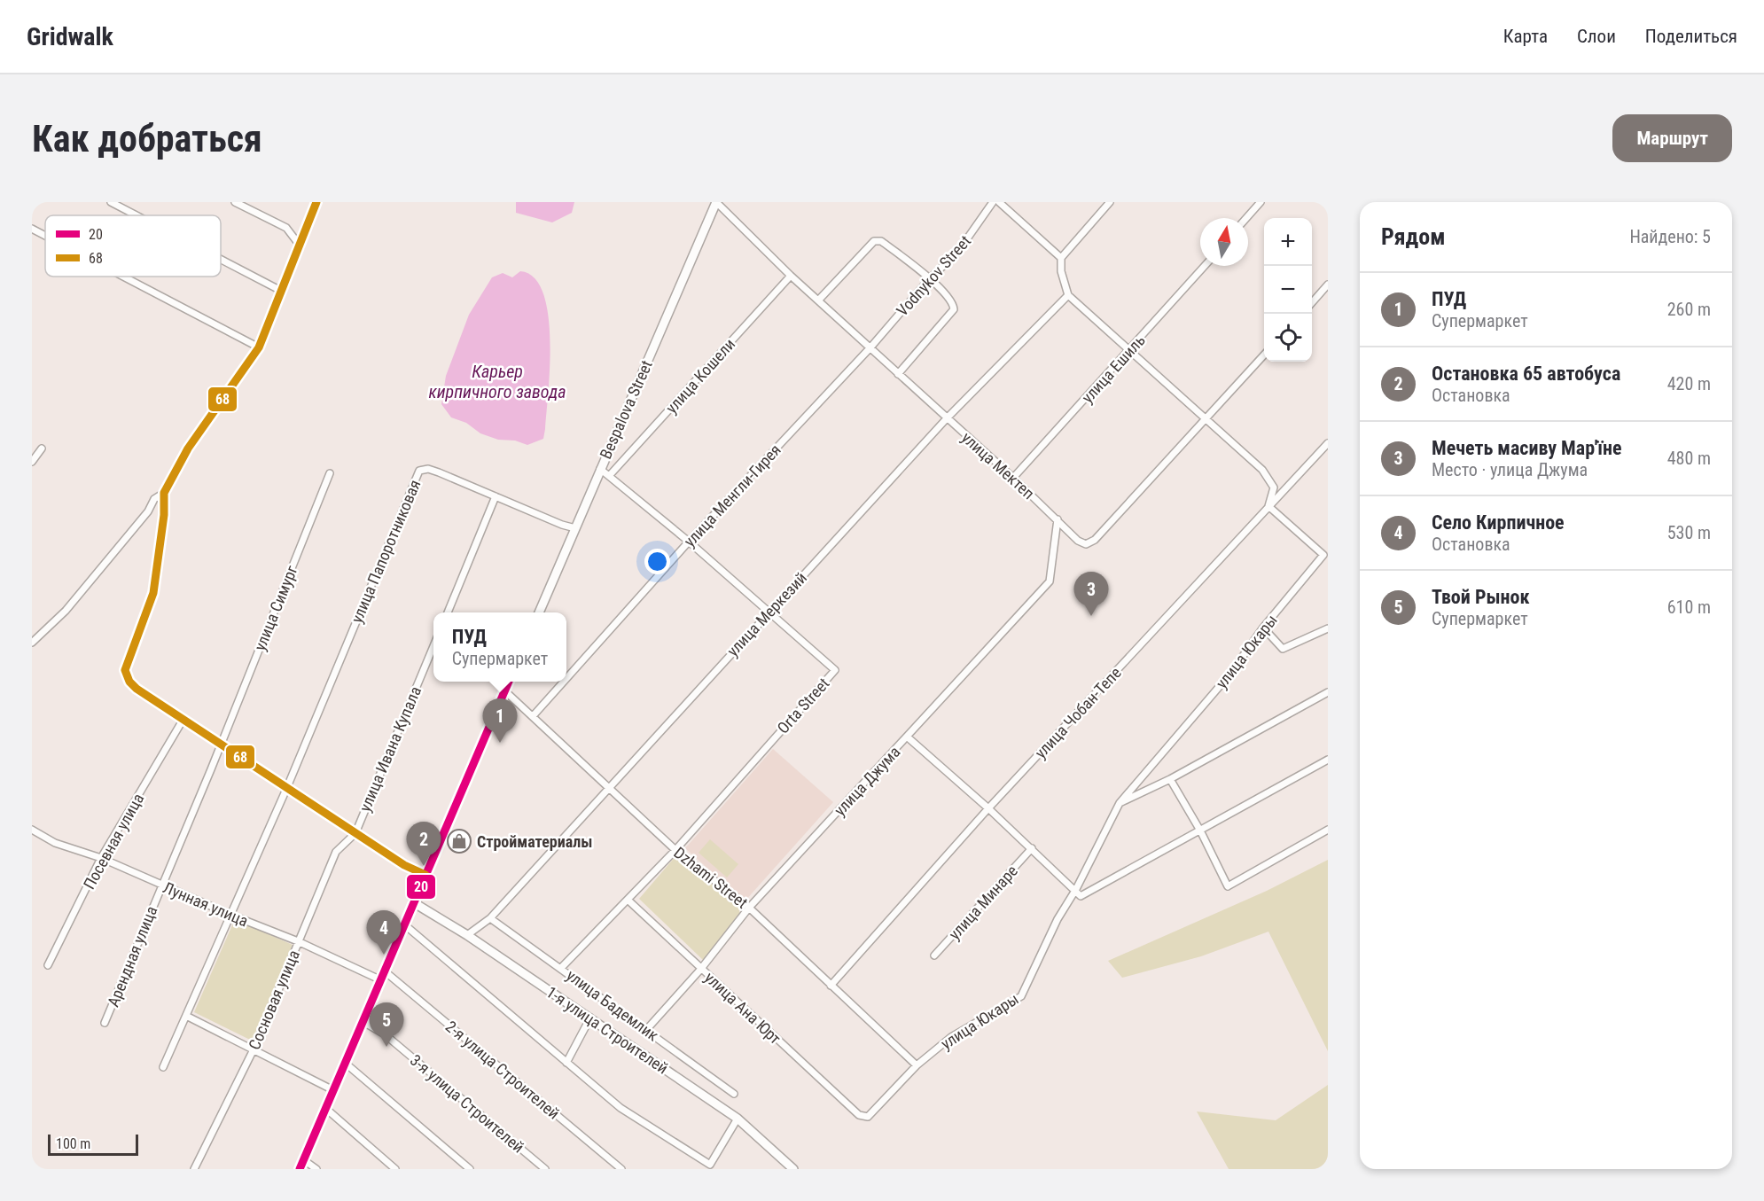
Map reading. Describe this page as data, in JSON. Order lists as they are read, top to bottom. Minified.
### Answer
{"streets":{"main road":["Bespalova Street","1-я улица Строителей"],"street":["Vodnykov Street","улица Ешиль","улица Кошели","улица Мектеп","улица Менгли-Гирея","улица Папоротниковая","улица Симург","улица Меркезий","улица Юкары","Orta Street","улица Чобан-Тепе","улица Ивана Купала","улица Джума","Посевная улица","Dzhami Street","улица Минаре","Лунная улица","Арендная улица","Сосновая улица","улица Бадемлик","улица Ана Юрт","2-я улица Строителей","3-я улица Строителей"]},"crossings":[["Vodnykov Street","улица Мектеп"],["Vodnykov Street","улица Менгли-Гирея"],["улица Ешиль","улица Мектеп"],["улица Кошели","улица Мектеп"],["улица Кошели","Orta Street"],["Bespalova Street","улица Мектеп"],["Bespalova Street","улица Папоротниковая"],["Bespalova Street","Orta Street"],["улица Мектеп","улица Менгли-Гирея"],["улица Мектеп","улица Меркезий"],["улица Мектеп","улица Джума"],["улица Менгли-Гирея","Orta Street"],["улица Менгли-Гирея","Dzhami Street"],["улица Симург","Арендная улица"],["улица Меркезий","Orta Street"],["улица Меркезий","Dzhami Street"],["улица Меркезий","улица Бадемлик"],["улица Меркезий","1-я улица Строителей"],["улица Юкары","улица Чобан-Тепе"],["улица Юкары","Dzhami Street"],["улица Юкары","улица Ана Юрт"],["Orta Street","Dzhami Street"],["Orta Street","улица Бадемлик"],["Orta Street","улица Ана Юрт"],["улица Чобан-Тепе","Dzhami Street"],["улица Ивана Купала","Сосновая улица"],["улица Джума","Dzhami Street"],["улица Джума","улица Бадемлик"],["улица Джума","улица Ана Юрт"],["Посевная улица","Лунная улица"],["Лунная улица","Арендная улица"],["Лунная улица","Сосновая улица"]],"water":["Карьер кирпичного завода"],"places":{"shop":["Стройматериалы"]},"lines":["transit line 68","transit line 20"],"legend":["20","68"],"scale_bar":"100 m","north":"top","page":{"header":"Gridwalk","nav":["Карта","Слои","Поделиться"],"buttons":"Маршрут","title":"Как добраться","heading":["Рядом","Найдено: 5"],"map_buttons":["+","−"],"list":[{"mark":"1","name":"ПУД","note":"Супермаркет","value":"260 m"},{"mark":"2","name":"Остановка 65 автобуса","note":"Остановка","value":"420 m"},{"mark":"3","name":"Мечеть масиву Мар'їне","note":"Место · улица Джума","value":"480 m"},{"mark":"4","name":"Село Кирпичное","note":"Остановка","value":"530 m"},{"mark":"5","name":"Твой Рынок","note":"Супермаркет","value":"610 m"}],"pins":["3","1","2","4","5"],"popup":["ПУД","Супермаркет"],"scale":"100 m"}}
